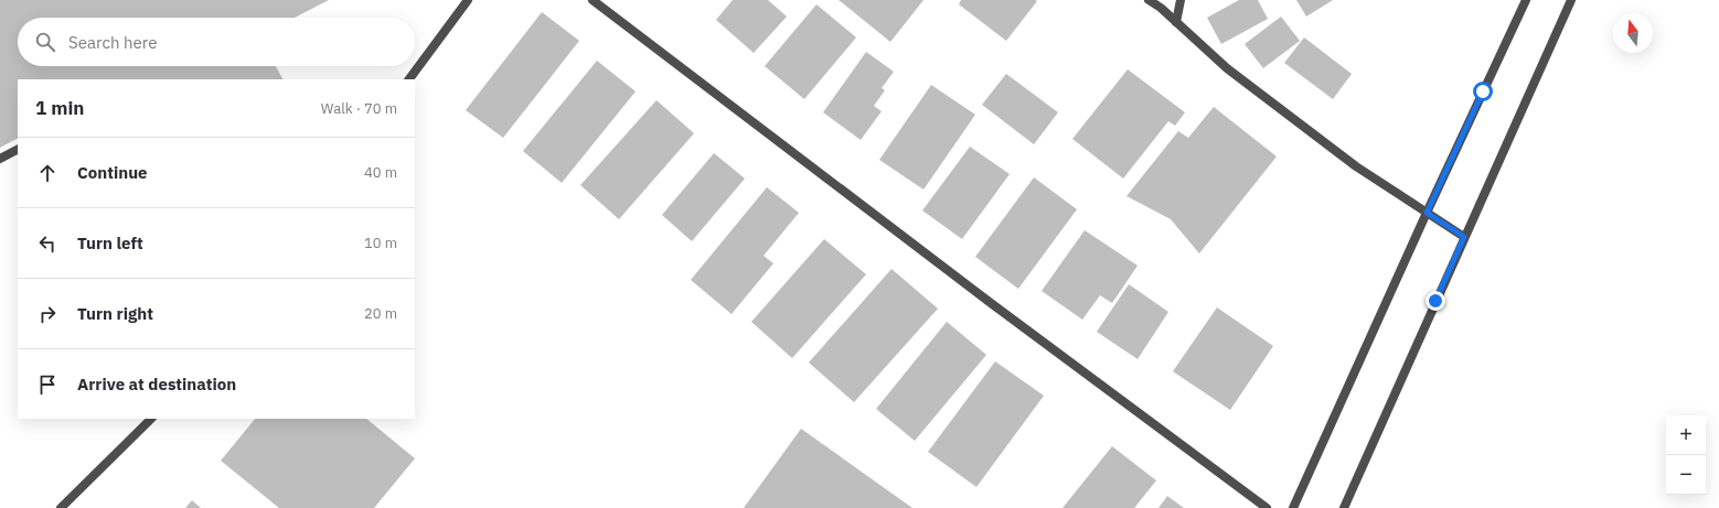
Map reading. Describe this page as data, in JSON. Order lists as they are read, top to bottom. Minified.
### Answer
{"north":"top","page":{"search":"Search here","heading":["1 min","Walk · 70 m"],"list":[["Continue","40 m"],["Turn left","10 m"],["Turn right","20 m"],"Arrive at destination"],"map_buttons":["+","−"]}}
